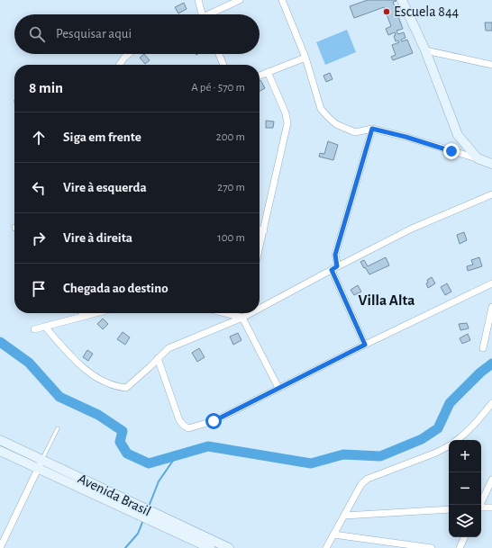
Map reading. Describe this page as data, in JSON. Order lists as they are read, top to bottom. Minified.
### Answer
{"streets":{"main road":["Avenida Brasil"]},"districts":["Villa Alta"],"places":["Escuela 844"],"page":{"search":"Pesquisar aqui","heading":["8 min","A pé · 570 m"],"list":[["Siga em frente","200 m"],["Vire à esquerda","270 m"],["Vire à direita","100 m"],"Chegada ao destino"],"map_buttons":["+","−"]}}
